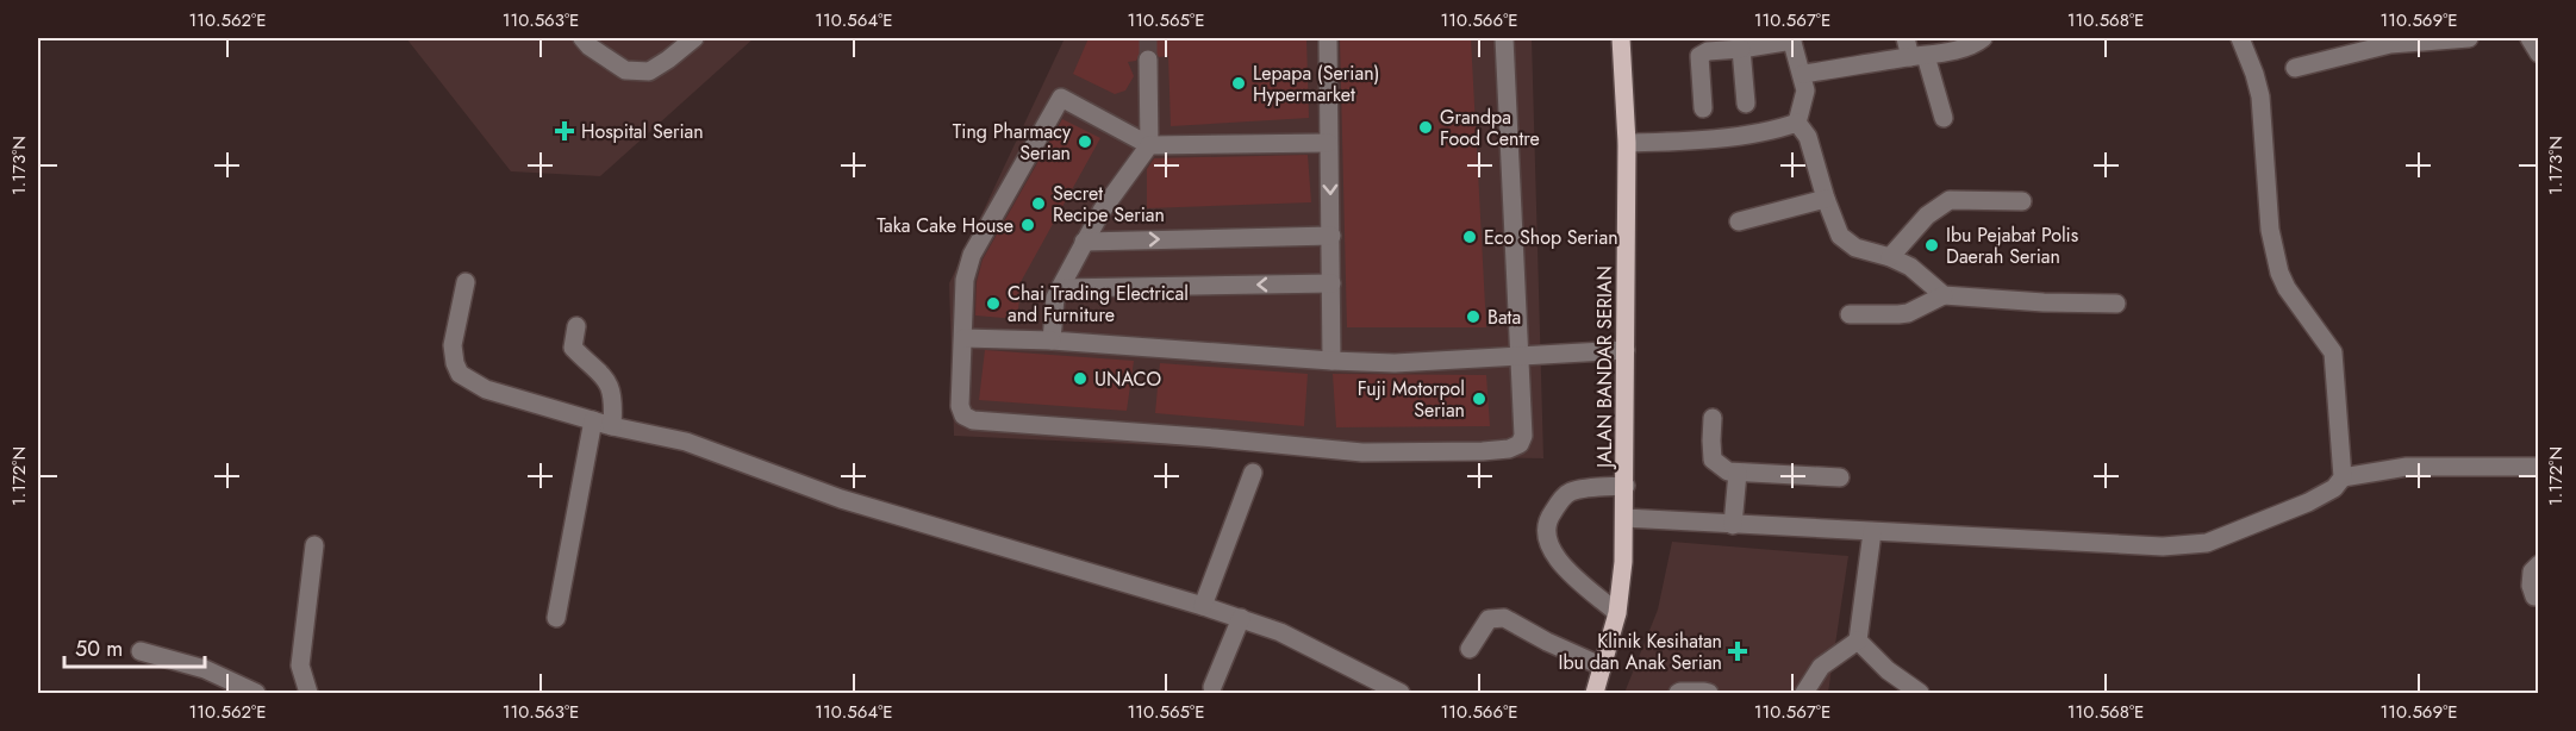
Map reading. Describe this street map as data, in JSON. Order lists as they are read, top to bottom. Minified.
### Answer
{"streets":{"main road":["JALAN BANDAR SERIAN"]},"places":{"other":["Lepapa (Serian) Hypermarket","Grandpa Food Centre","Ting Pharmacy Serian","Secret Recipe Serian","Taka Cake House","Eco Shop Serian","Ibu Pejabat Polis Daerah Serian","Chai Trading Electrical and Furniture","Bata","UNACO","Fuji Motorpol Serian"],"health":["Hospital Serian","Klinik Kesihatan Ibu dan Anak Serian"]},"scale_bar":"50 m","coordinates":["110.562°E","110.563°E","110.564°E","110.565°E","110.566°E","110.567°E","110.568°E","110.569°E","1.173°N","1.172°N"]}
